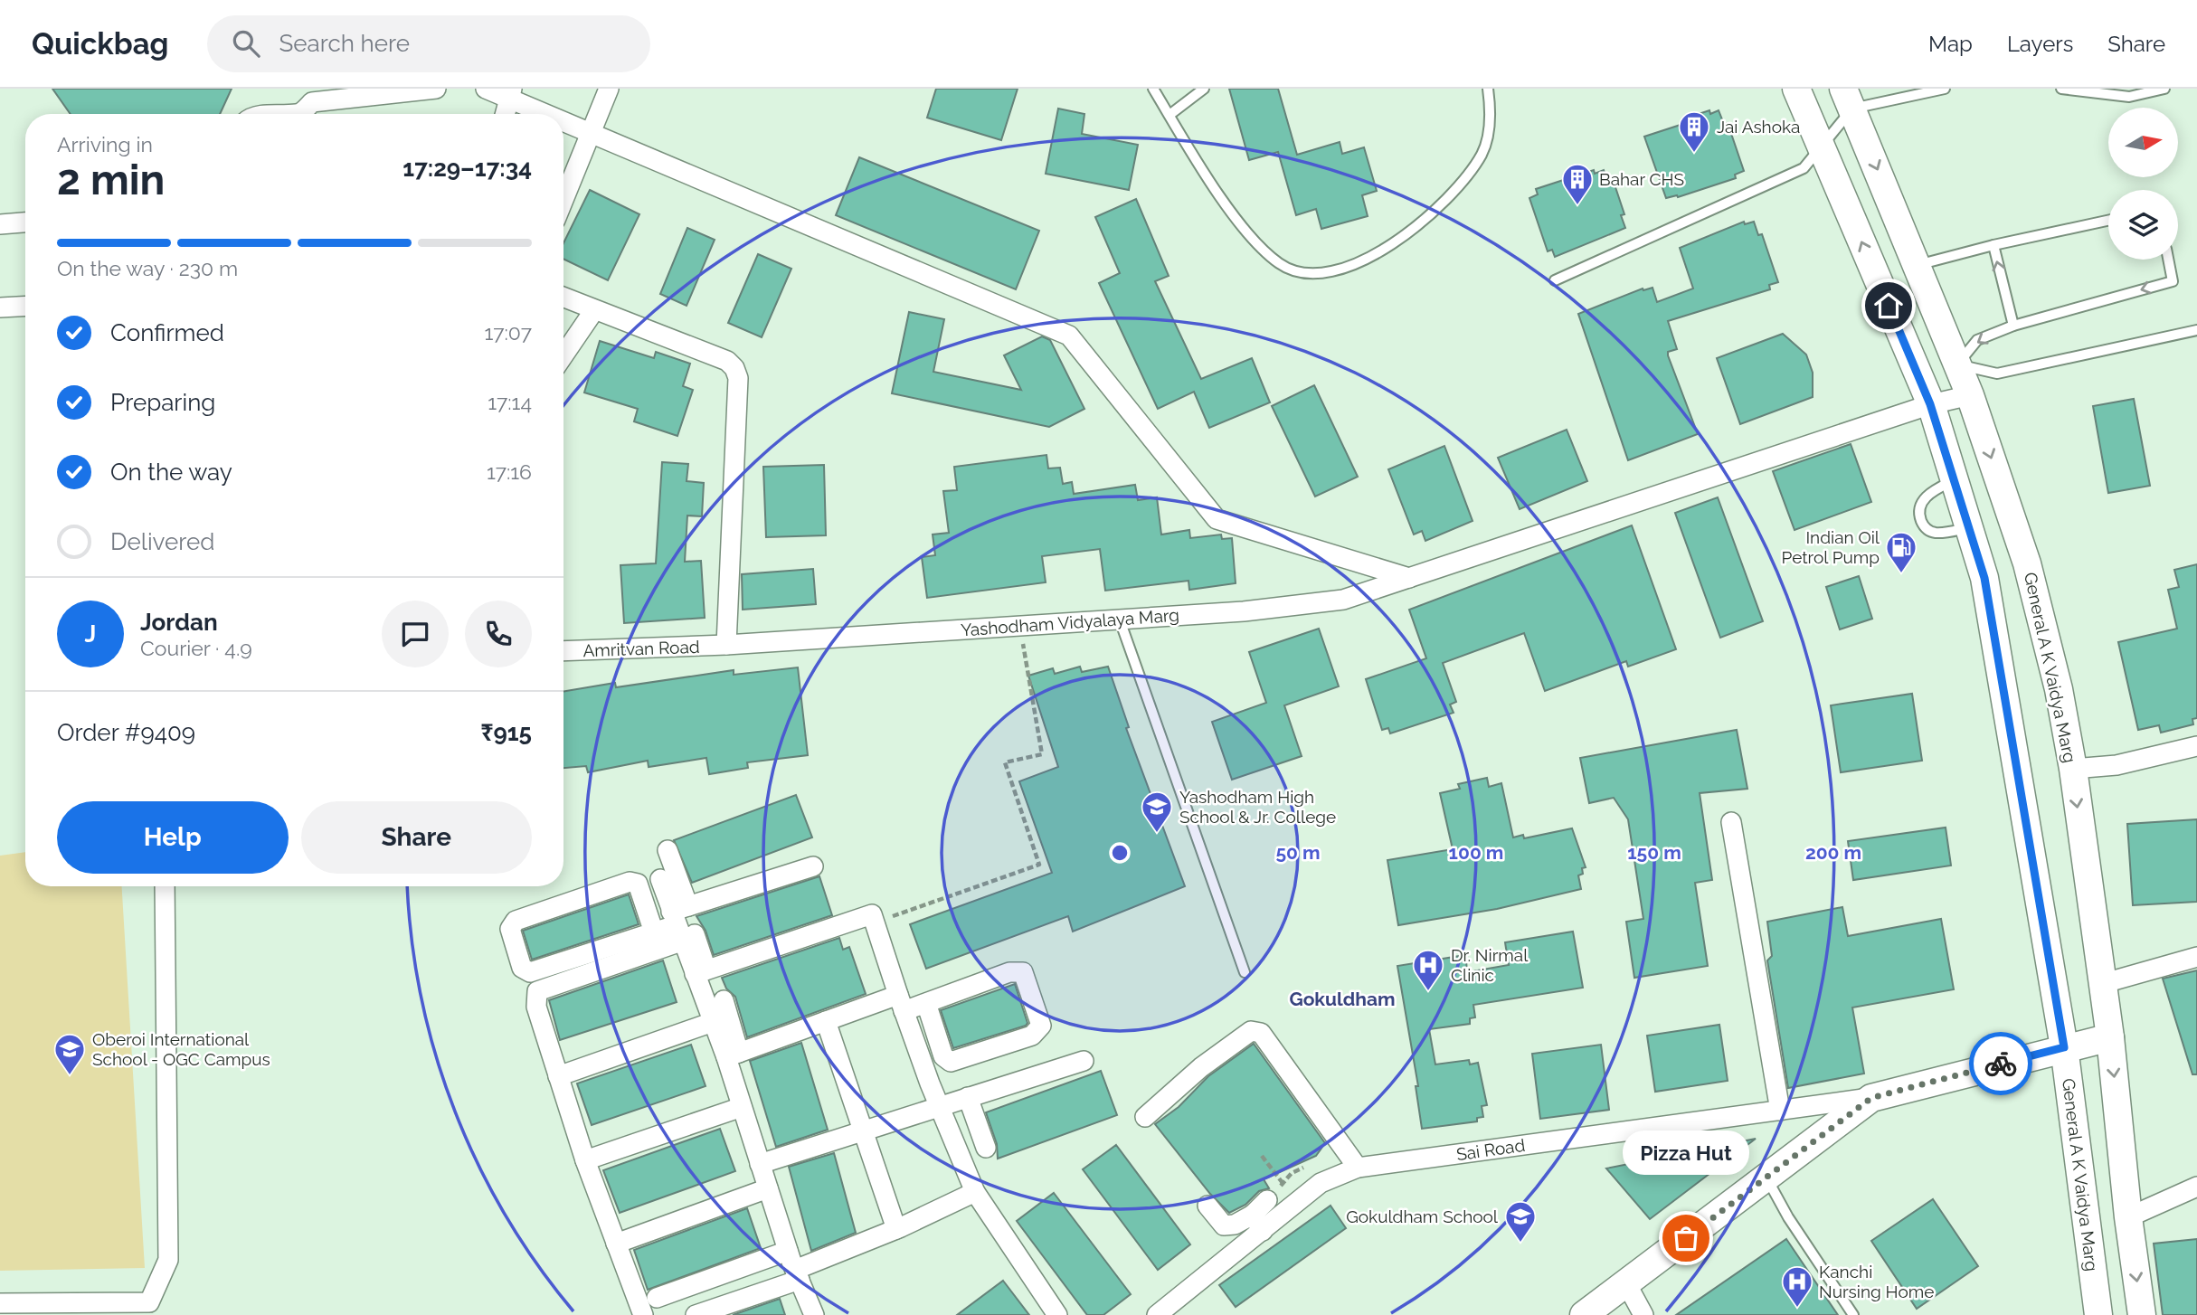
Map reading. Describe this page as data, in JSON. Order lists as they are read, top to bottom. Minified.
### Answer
{"streets":{"main road":["General A K Vaidya Marg"],"street":["Yashodham Vidyalaya Marg","Amritvan Road","Sai Road"]},"crossings":[["Yashodham Vidyalaya Marg","Amritvan Road"],["Yashodham Vidyalaya Marg","General A K Vaidya Marg"]],"districts":["Gokuldham"],"places":{"building":["Jai Ashoka","Bahar CHS"],"fuel station":["Indian Oil Petrol Pump"],"school or university":["Yashodham High School & Jr. College","Oberoi International School - OGC Campus","Gokuldham School"],"hospital":["Dr. Nirmal Clinic","Kanchi Nursing Home"],"other":["Pizza Hut"]},"north":"right","page":{"header":"Quickbag","search":"Search here","nav":["Map","Layers","Share"],"heading":["2 min","Arriving in","17:29–17:34"],"panel":["Jordan","Courier · 4.9","Order #9409","₹915"],"bar":"On the way · 230 m","list":[["Confirmed","17:07"],["Preparing","17:14"],["On the way","17:16"],"Delivered"],"round":"J","buttons":["Help","Share"],"bubble":"Pizza Hut"},"rings":["50 m","100 m","150 m","200 m"]}
